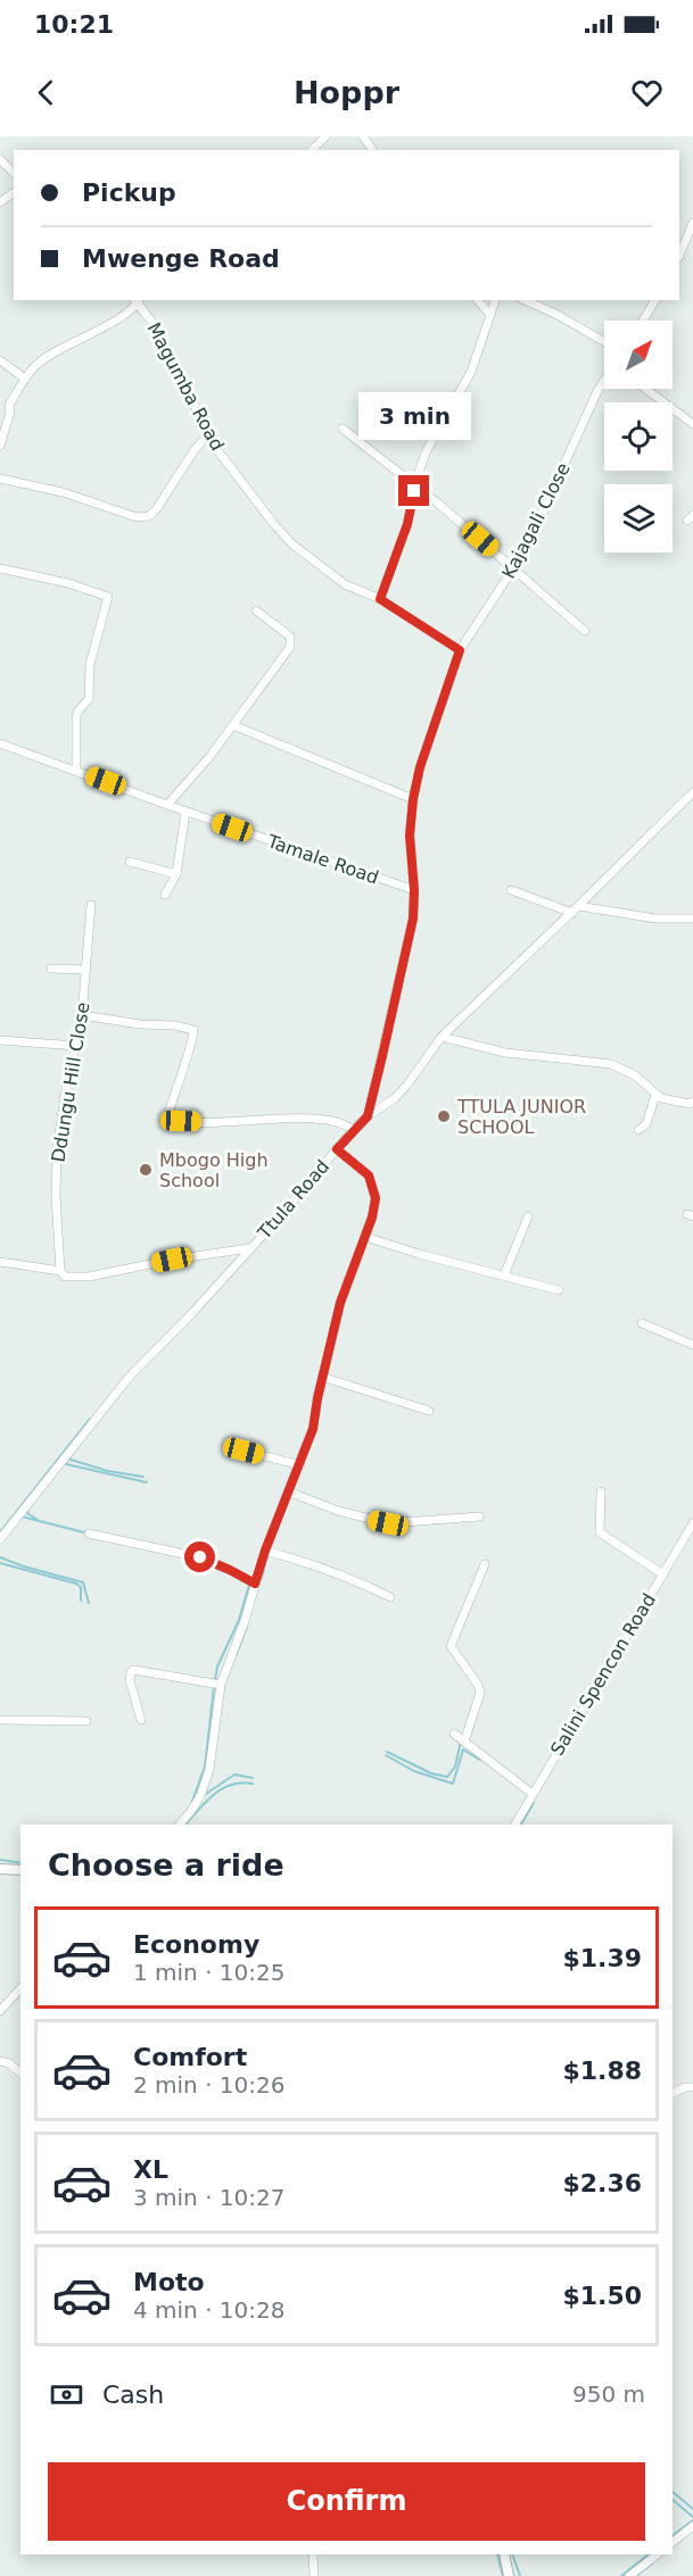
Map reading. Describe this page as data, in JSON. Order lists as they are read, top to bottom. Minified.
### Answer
{"streets":{"street":["Magumba Road","Kajagali Close","Tamale Road","Ddungu Hill Close","Ttula Road","Salini Spencon Road"]},"crossings":[["Magumba Road","Kajagali Close"],["Kajagali Close","Tamale Road"],["Kajagali Close","Ttula Road"]],"places":["TTULA JUNIOR SCHOOL","Mbogo High School"],"north":"top right","page":{"status":"10:21","header":"Hoppr","banner":["Pickup","Mwenge Road"],"bubble":"3 min","heading":"Choose a ride","list":[{"name":"Economy","note":"1 min · 10:25","value":"$1.39"},{"name":"Comfort","note":"2 min · 10:26","value":"$1.88"},{"name":"XL","note":"3 min · 10:27","value":"$2.36"},{"name":"Moto","note":"4 min · 10:28","value":"$1.50"}],"pay":["Cash","950 m"],"buttons":"Confirm"}}
